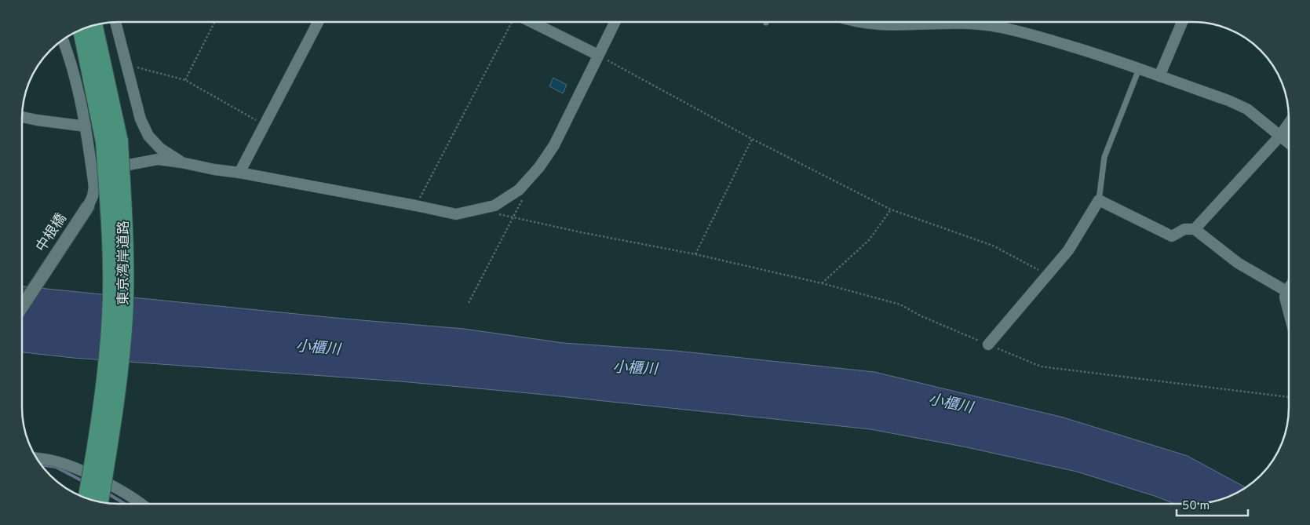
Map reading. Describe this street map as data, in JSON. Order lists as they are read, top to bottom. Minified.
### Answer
{"streets":{"highway":["東京湾岸道路"],"street":["中根橋"]},"water":["小櫃川"],"scale_bar":"50 m"}
